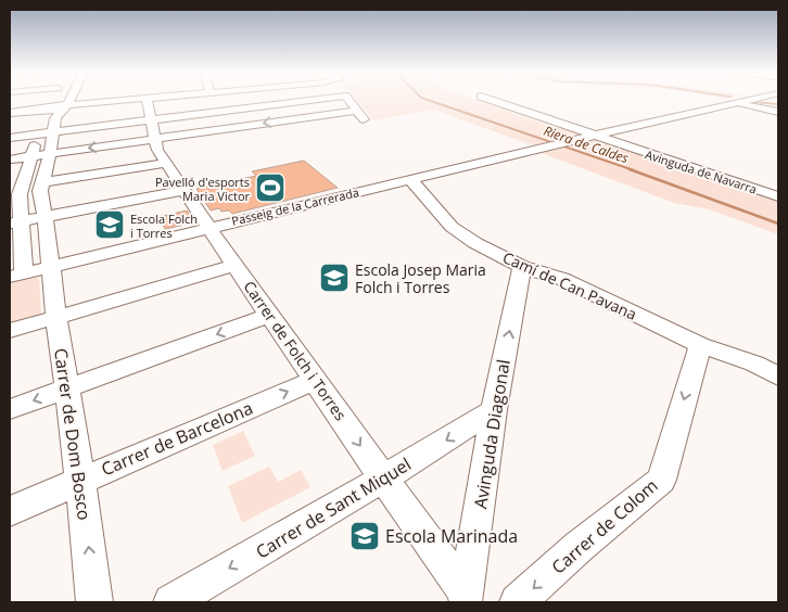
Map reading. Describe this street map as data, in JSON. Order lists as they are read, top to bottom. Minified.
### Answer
{"streets":{"street":["Avinguda de Navarra","Passeig de la Carrerada","Camí de Can Pavana","Carrer de Folch i Torres","Carrer de Dom Bosco","Avinguda Diagonal","Carrer de Barcelona","Carrer de Sant Miquel","Carrer de Colom"]},"crossings":[["Avinguda de Navarra","Passeig de la Carrerada"],["Passeig de la Carrerada","Camí de Can Pavana"],["Passeig de la Carrerada","Carrer de Folch i Torres"],["Passeig de la Carrerada","Carrer de Dom Bosco"],["Camí de Can Pavana","Avinguda Diagonal"],["Camí de Can Pavana","Carrer de Colom"],["Carrer de Folch i Torres","Avinguda Diagonal"],["Carrer de Folch i Torres","Carrer de Barcelona"],["Carrer de Folch i Torres","Carrer de Sant Miquel"],["Carrer de Dom Bosco","Carrer de Barcelona"],["Avinguda Diagonal","Carrer de Sant Miquel"]],"one_way":["Avinguda Diagonal","Carrer de Sant Miquel","Carrer de Colom"],"water":["Riera de Caldes"],"places":{"sports":["Pavelló d'esports Maria Victor"],"school or university":["Escola Folch i Torres","Escola Josep Maria Folch i Torres","Escola Marinada"]}}
